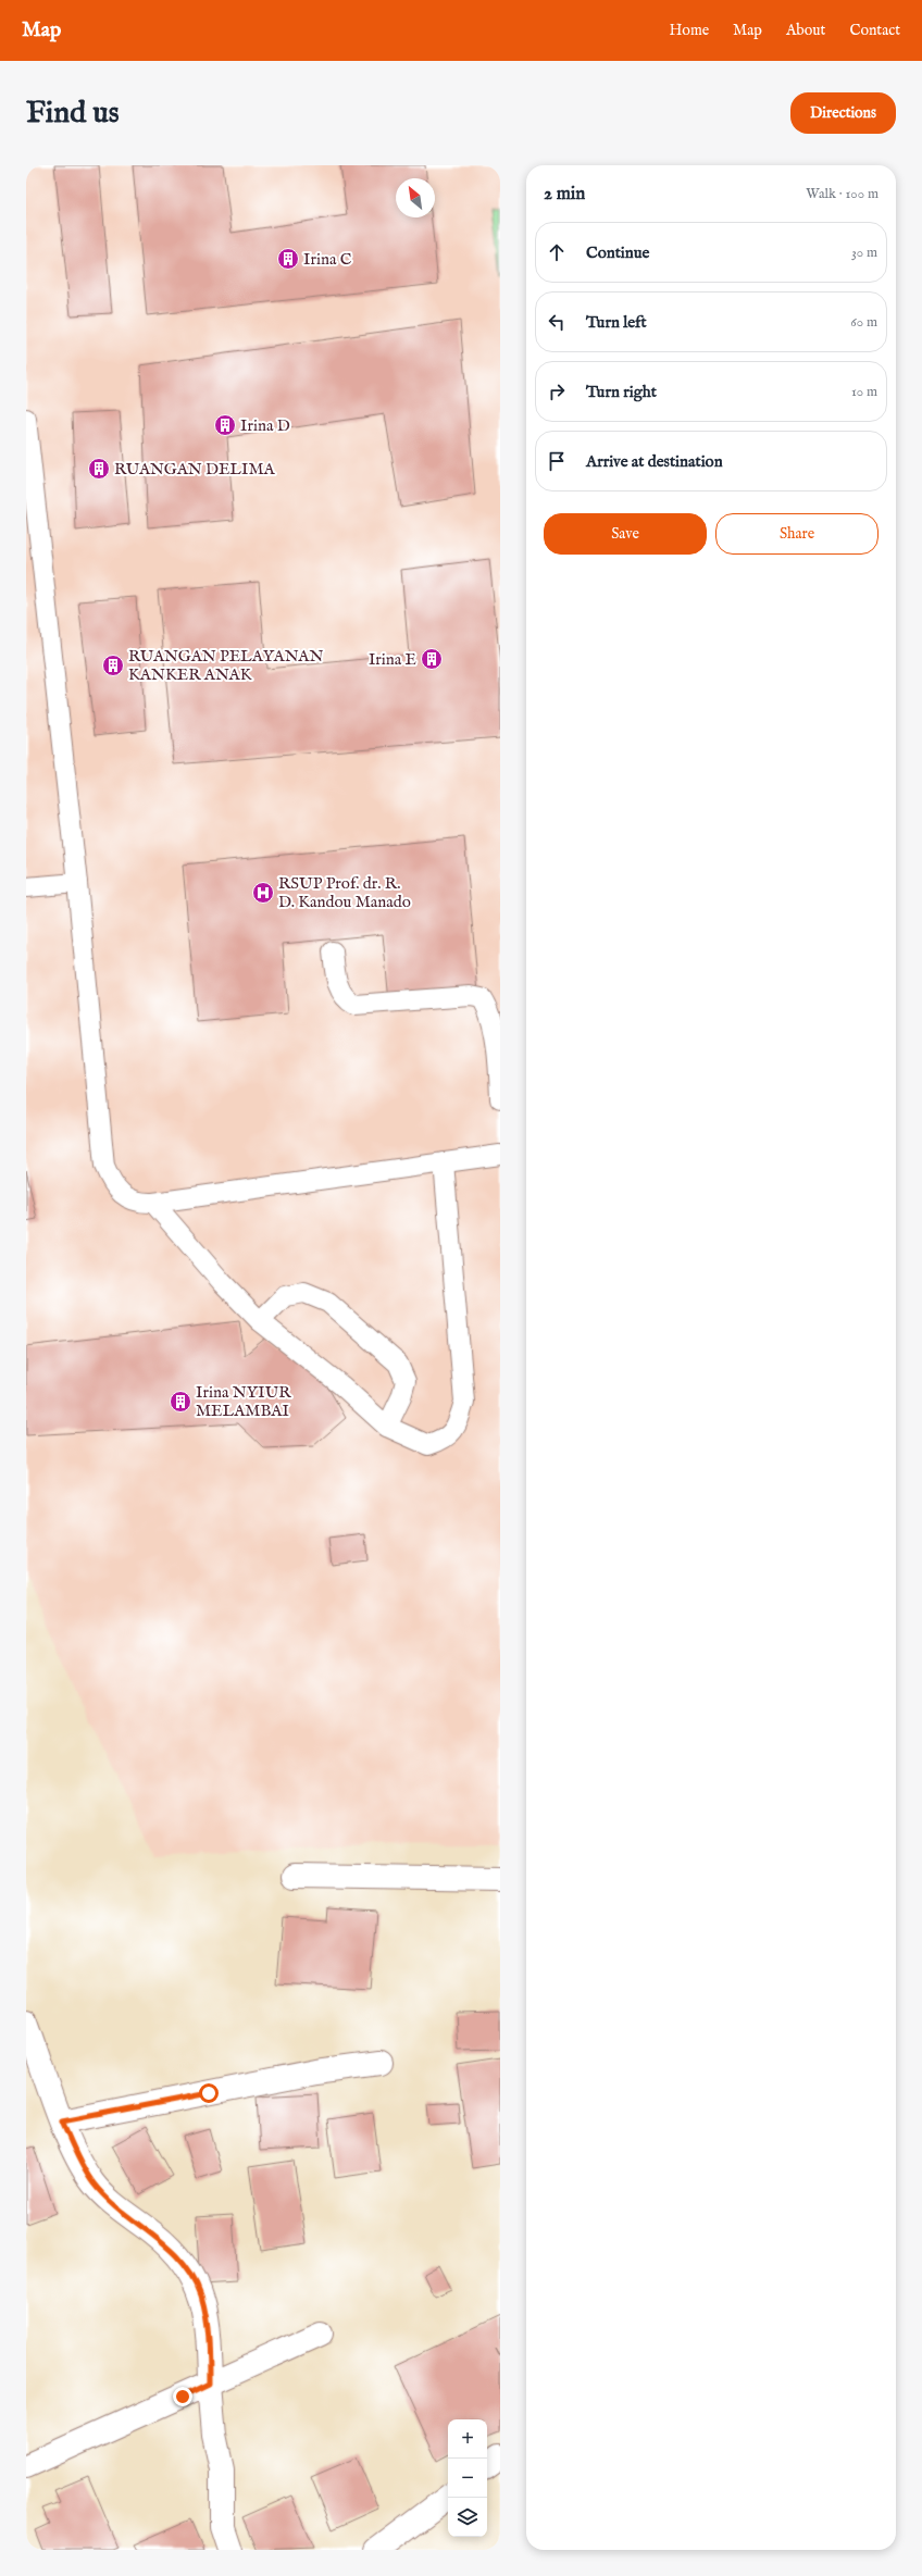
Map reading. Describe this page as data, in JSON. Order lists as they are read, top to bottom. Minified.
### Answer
{"places":{"building":["Irina C","Irina D","RUANGAN DELIMA","Irina E","RUANGAN PELAYANAN KANKER ANAK","Irina NYIUR MELAMBAI"],"hospital":["RSUP Prof. dr. R. D. Kandou Manado"]},"north":"top left","page":{"header":"Map","nav":["Home","Map","About","Contact"],"buttons":["Directions",["Save","Share"]],"title":"Find us","heading":["2 min","Walk · 100 m"],"list":[["Continue","30 m"],["Turn left","60 m"],["Turn right","10 m"],"Arrive at destination"],"map_buttons":["+","−"]}}
